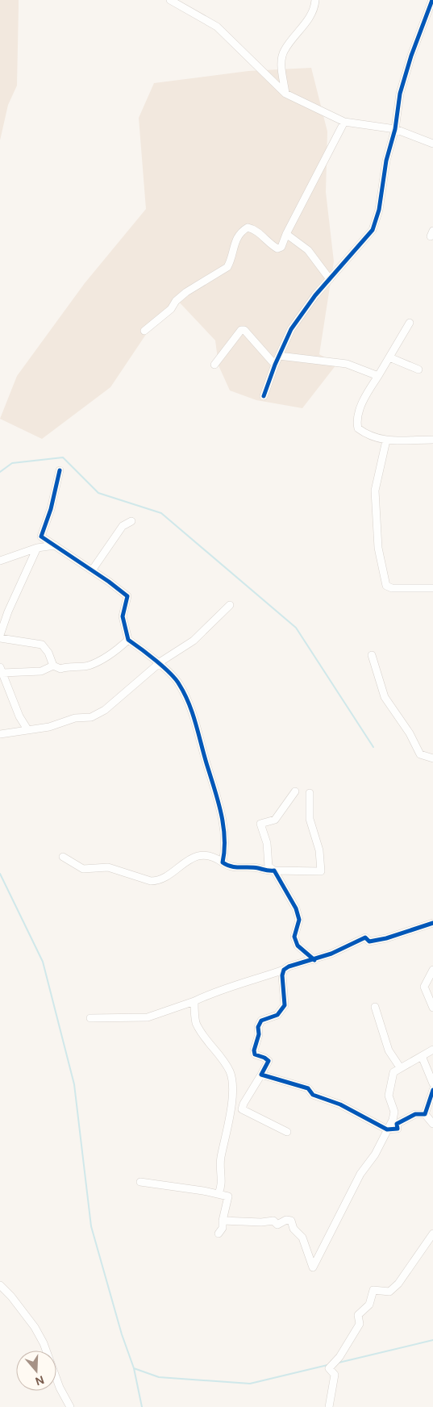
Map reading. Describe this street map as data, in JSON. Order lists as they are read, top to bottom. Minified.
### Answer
{"north":"bottom"}
